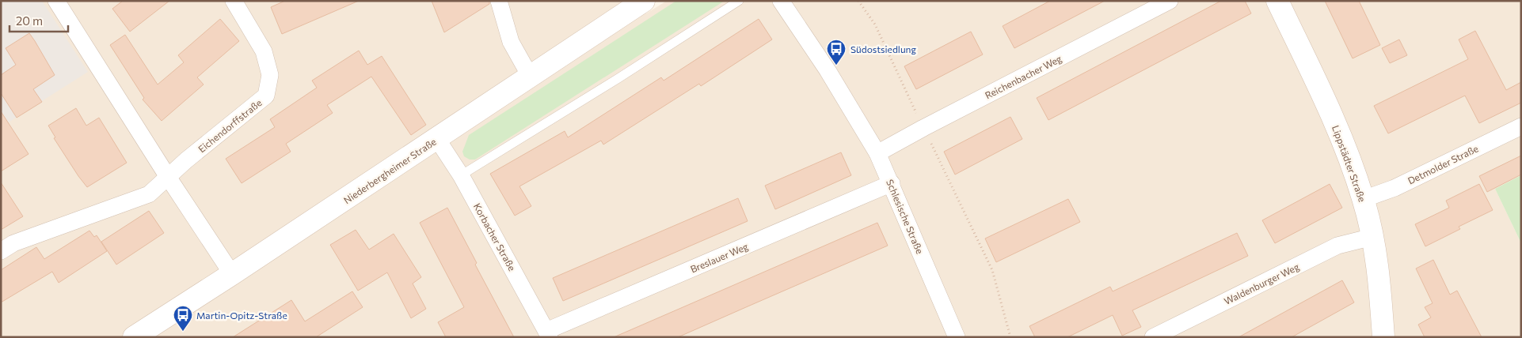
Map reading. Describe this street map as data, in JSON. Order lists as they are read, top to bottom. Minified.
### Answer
{"streets":{"main road":["Lippstädter Straße","Niederbergheimer Straße"],"street":["Reichenbacher Weg","Eichendorffstraße","Detmolder Straße","Schlesische Straße","Korbacher Straße","Breslauer Weg","Waldenburger Weg"]},"crossings":[["Reichenbacher Weg","Schlesische Straße"],["Lippstädter Straße","Detmolder Straße"],["Lippstädter Straße","Waldenburger Weg"],["Niederbergheimer Straße","Korbacher Straße"],["Schlesische Straße","Breslauer Weg"],["Korbacher Straße","Breslauer Weg"]],"places":{"bus stop":["Südostsiedlung","Martin-Opitz-Straße"]},"scale_bar":"20 m"}
